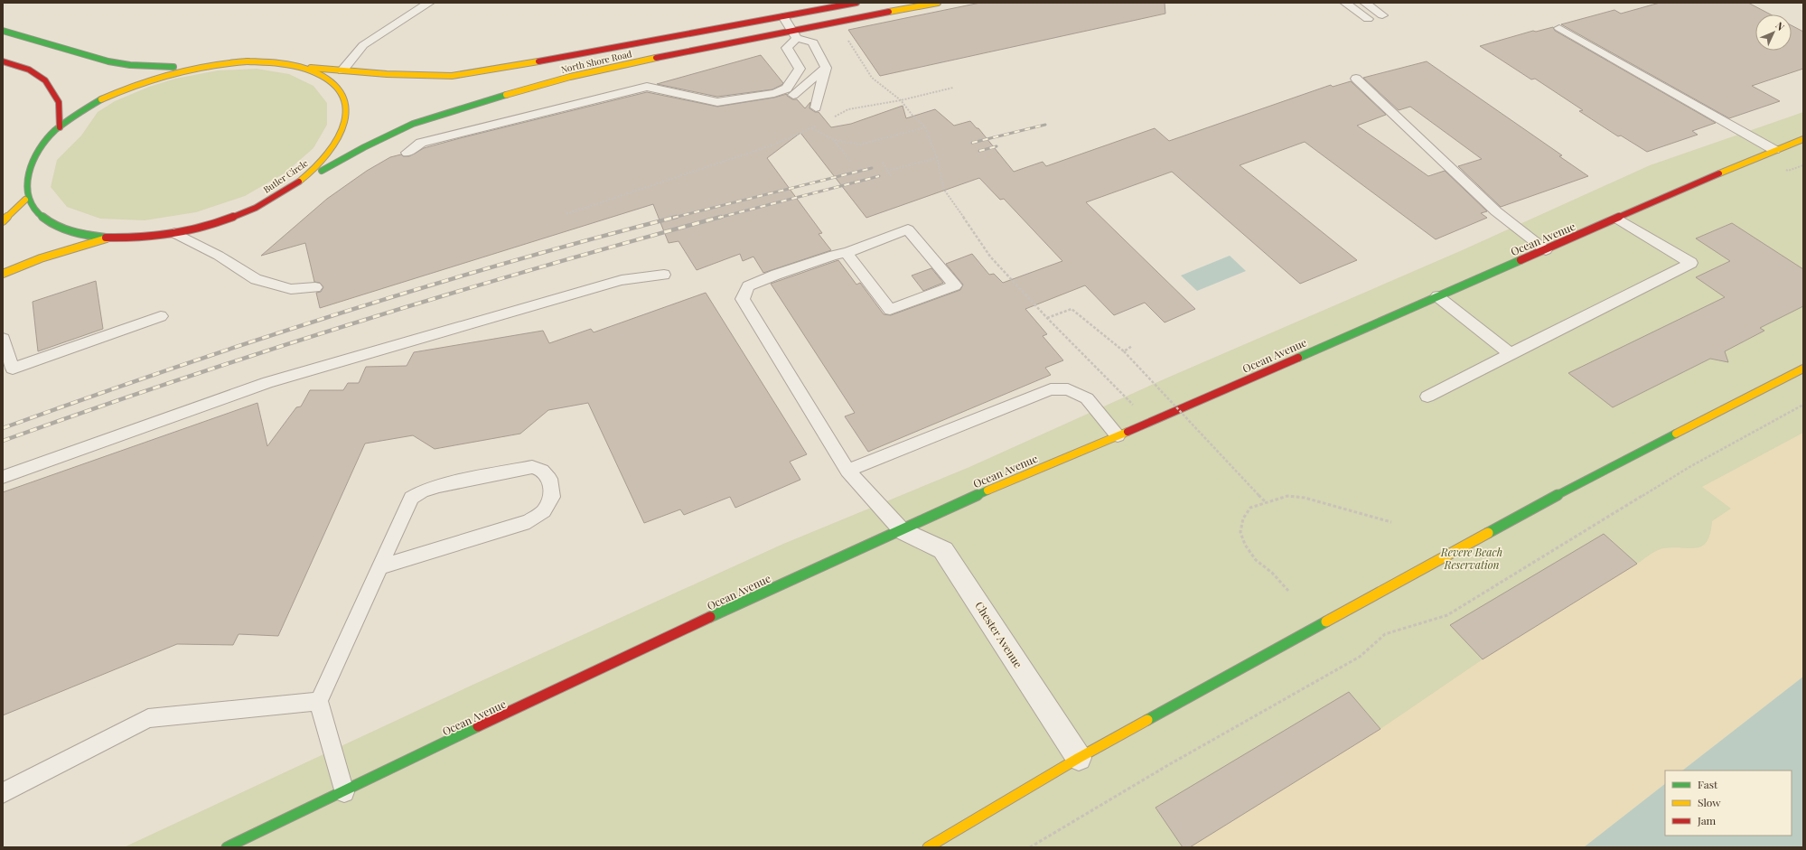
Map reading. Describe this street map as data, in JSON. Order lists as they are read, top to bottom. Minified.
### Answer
{"streets":{"main road":["North Shore Road","Butler Circle","Ocean Avenue"],"street":["Chester Avenue"]},"crossings":[["North Shore Road","Butler Circle"],["Ocean Avenue","Chester Avenue"]],"parks":["Revere Beach Reservation"],"legend":["Fast","Slow","Jam"],"north":"top right"}
